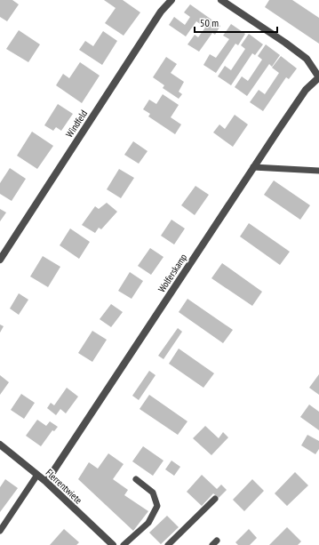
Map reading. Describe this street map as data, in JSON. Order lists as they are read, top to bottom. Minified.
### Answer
{"streets":{"street":["Windfeld","Wolferskamp","Flerrentwiete"]},"crossings":[["Wolferskamp","Flerrentwiete"]],"scale_bar":"50 m"}
